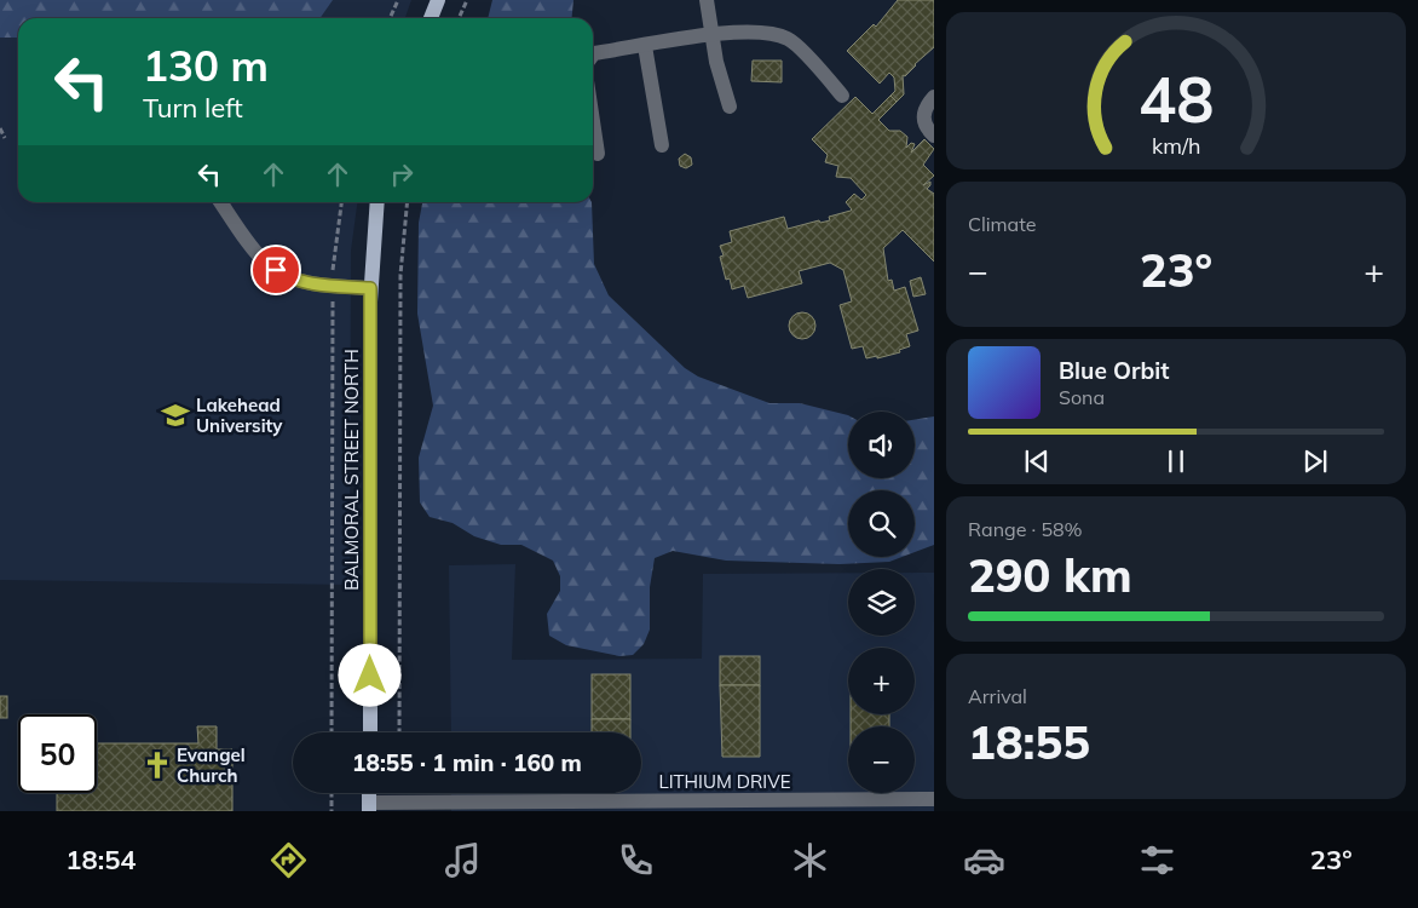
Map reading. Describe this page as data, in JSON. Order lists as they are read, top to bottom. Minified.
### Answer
{"streets":{"main road":["BALMORAL STREET NORTH"],"street":["LITHIUM DRIVE"]},"places":{"school or university":["Lakehead University"],"church":["Evangel Church"]},"page":{"turn":["130 m","Turn left"],"tile":["Climate",["Range · 58%","290 km"],["Arrival","18:55"]],"heat":["−","23°","+"],"song":["Blue Orbit","Sona"],"map_buttons":["+","−"],"limit":"50","trip":"18:55 · 1 min · 160 m","tabs":["18:54","23°"],"gauge":["48","km/h"]}}
